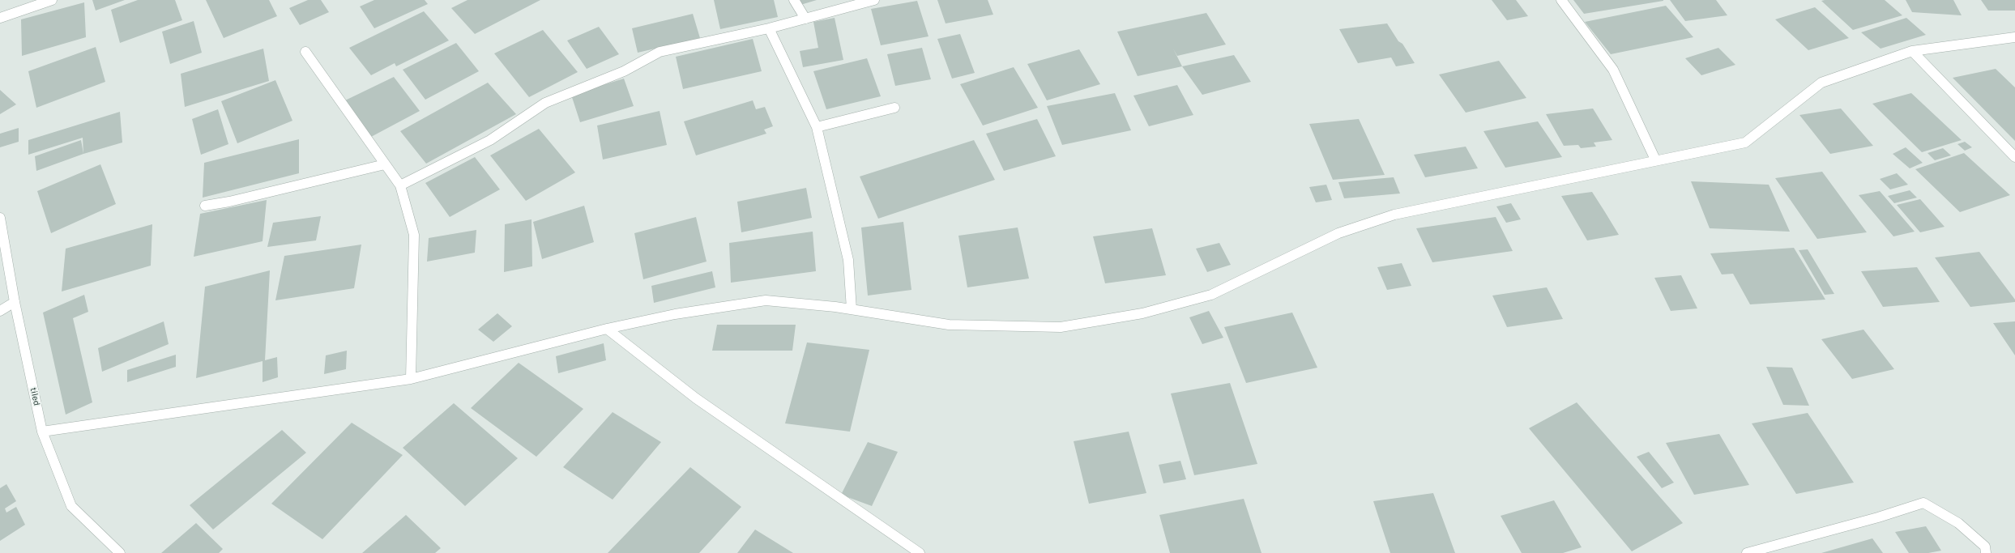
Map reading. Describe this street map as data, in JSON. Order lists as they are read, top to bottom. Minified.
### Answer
{"streets":{"street":["tiled"]}}
